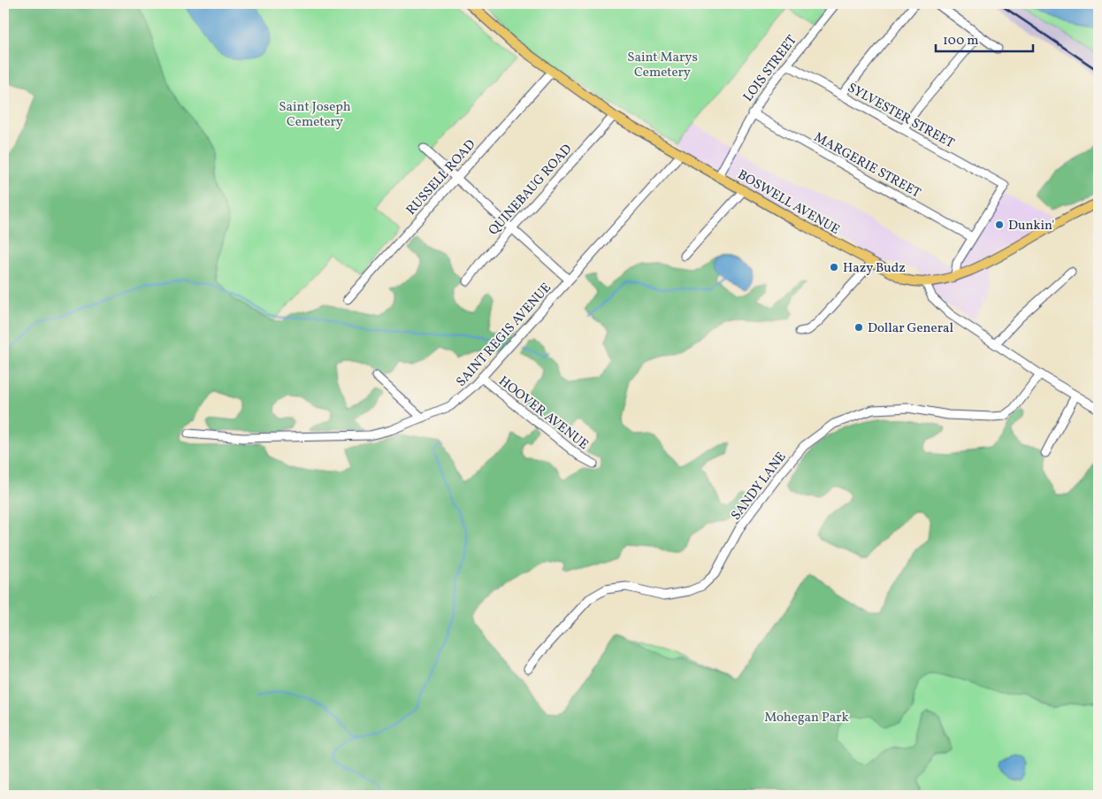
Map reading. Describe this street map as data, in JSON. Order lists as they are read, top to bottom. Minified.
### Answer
{"streets":{"main road":["BOSWELL AVENUE"],"street":["LOIS STREET","SYLVESTER STREET","MARGERIE STREET","RUSSELL ROAD","QUINEBAUG ROAD","SAINT REGIS AVENUE","HOOVER AVENUE","SANDY LANE"]},"crossings":[["LOIS STREET","SYLVESTER STREET"],["LOIS STREET","MARGERIE STREET"],["LOIS STREET","BOSWELL AVENUE"],["SYLVESTER STREET","MARGERIE STREET"],["RUSSELL ROAD","BOSWELL AVENUE"],["QUINEBAUG ROAD","BOSWELL AVENUE"],["BOSWELL AVENUE","SAINT REGIS AVENUE"],["SAINT REGIS AVENUE","HOOVER AVENUE"]],"parks":["Saint Marys Cemetery","Saint Joseph Cemetery","Mohegan Park"],"places":["Dunkin'","Hazy Budz","Dollar General"],"scale_bar":"100 m"}
